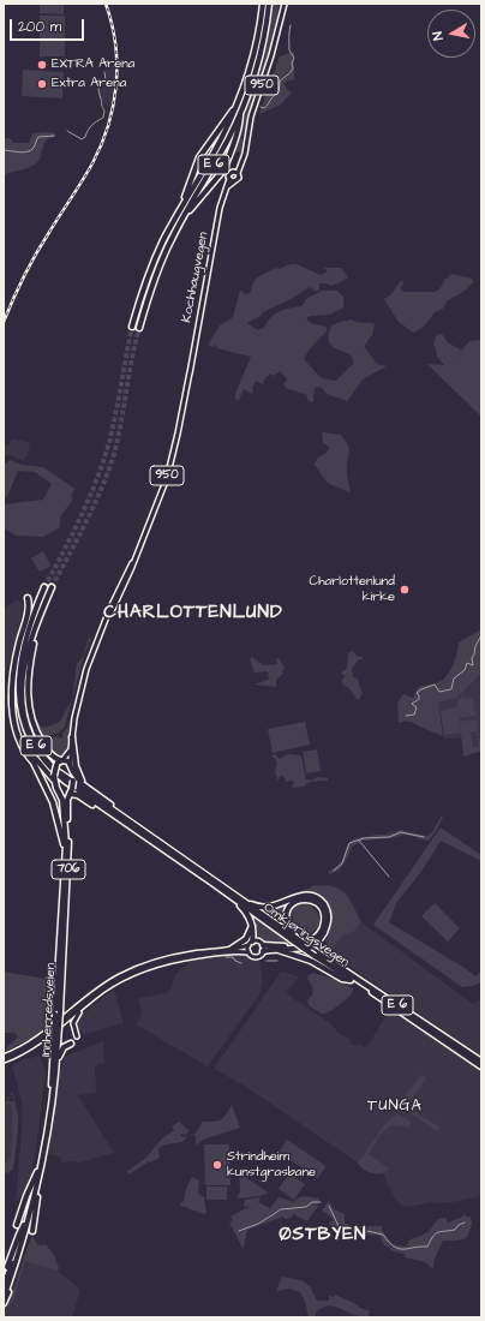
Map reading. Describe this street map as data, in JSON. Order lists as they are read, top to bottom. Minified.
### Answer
{"streets":{"highway":["E 6","706","Omkjøringsvegen","Innherredsveien"],"main road":["950","Kochhaugvegen"]},"crossings":[["950","Kochhaugvegen"],["E 6","Kochhaugvegen"],["E 6","706"],["E 6","Omkjøringsvegen"],["E 6","Innherredsveien"],["Kochhaugvegen","706"],["706","Innherredsveien"]],"districts":["CHARLOTTENLUND","TUNGA","ØSTBYEN"],"places":["EXTRA Arena","Extra Arena","Charlottenlund kirke","Strindheim kunstgrasbane"],"scale_bar":"200 m","north":"left"}
